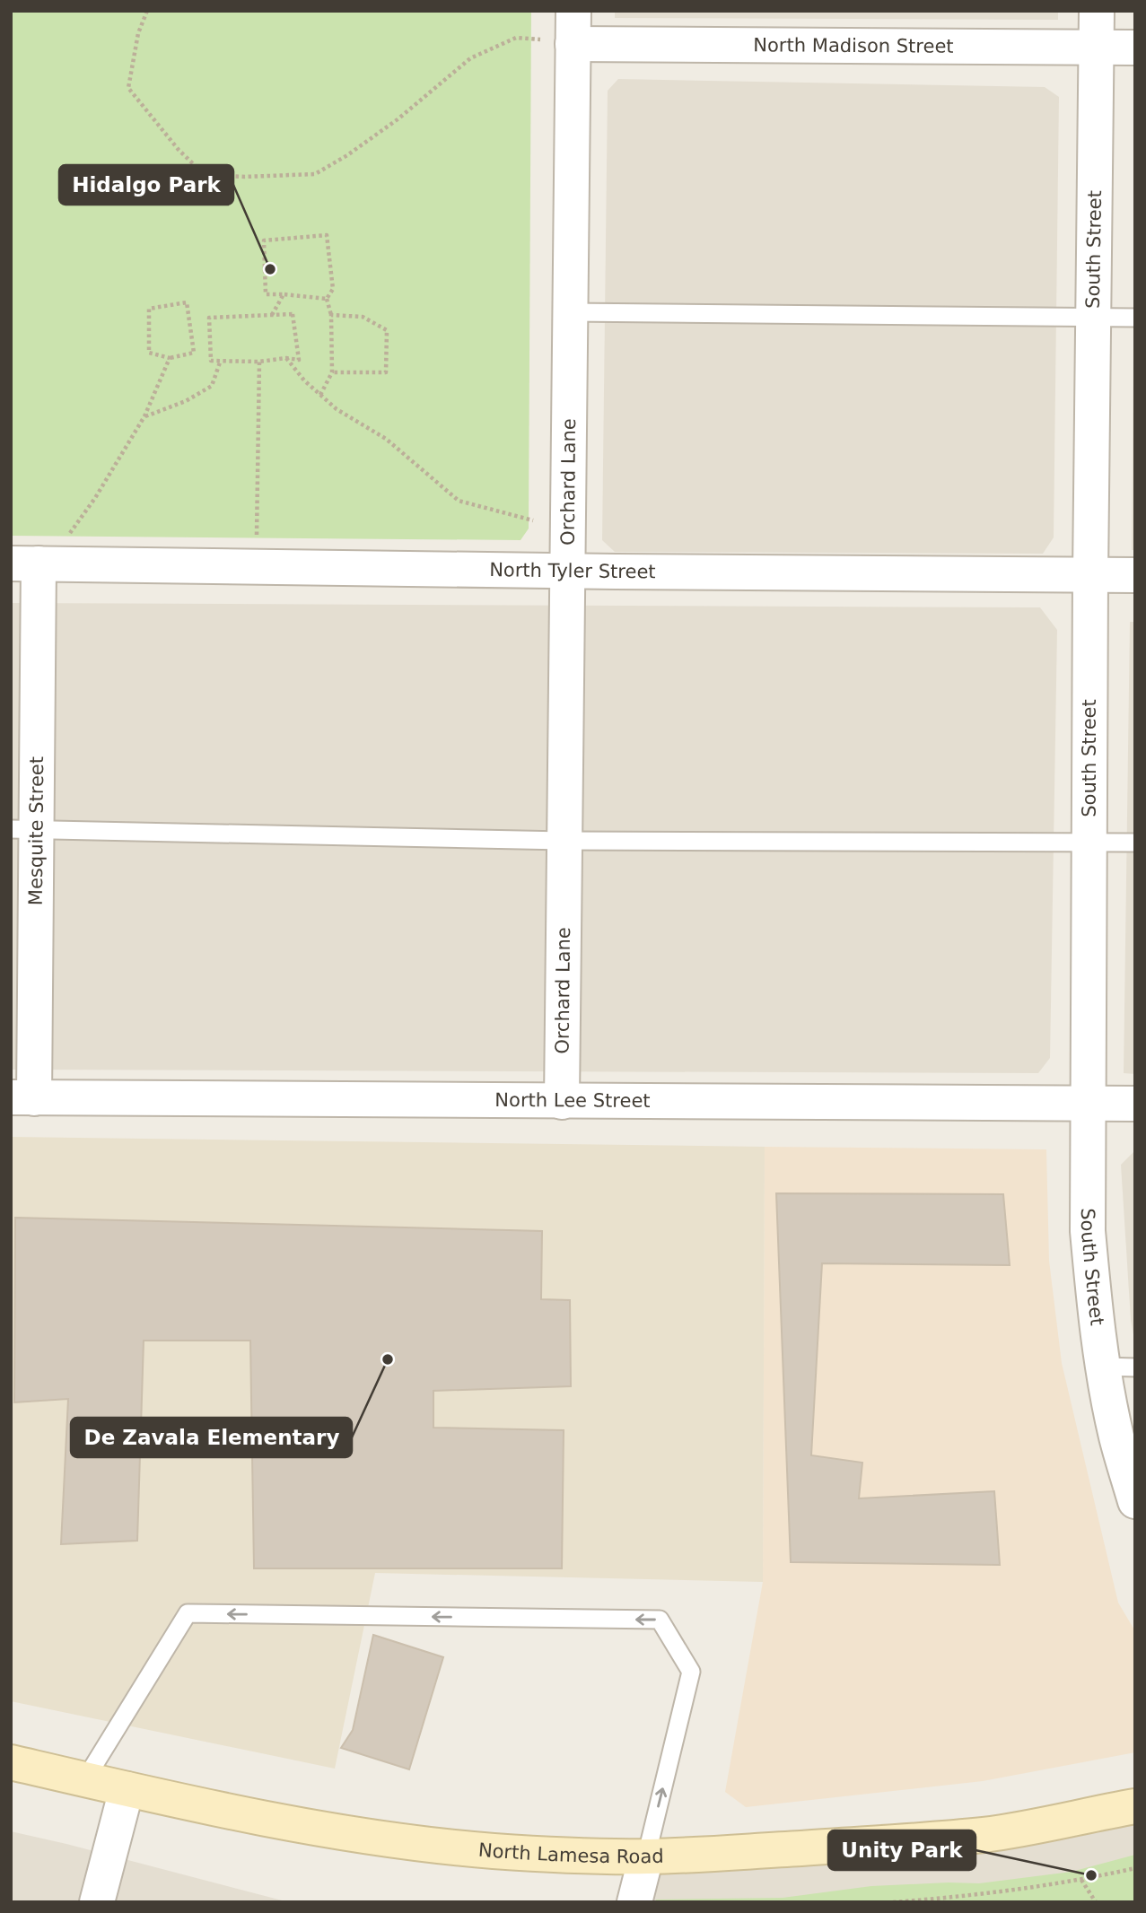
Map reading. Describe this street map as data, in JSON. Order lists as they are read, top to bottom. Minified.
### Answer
{"streets":{"main road":["North Lamesa Road"],"street":["North Madison Street","South Street","Orchard Lane","North Tyler Street","Mesquite Street","North Lee Street"]},"crossings":[["North Madison Street","South Street"],["North Madison Street","Orchard Lane"],["South Street","North Tyler Street"],["South Street","North Lee Street"],["Orchard Lane","North Tyler Street"],["Orchard Lane","North Lee Street"],["North Tyler Street","Mesquite Street"],["Mesquite Street","North Lee Street"]],"places":["Hidalgo Park","De Zavala Elementary","Unity Park"]}
